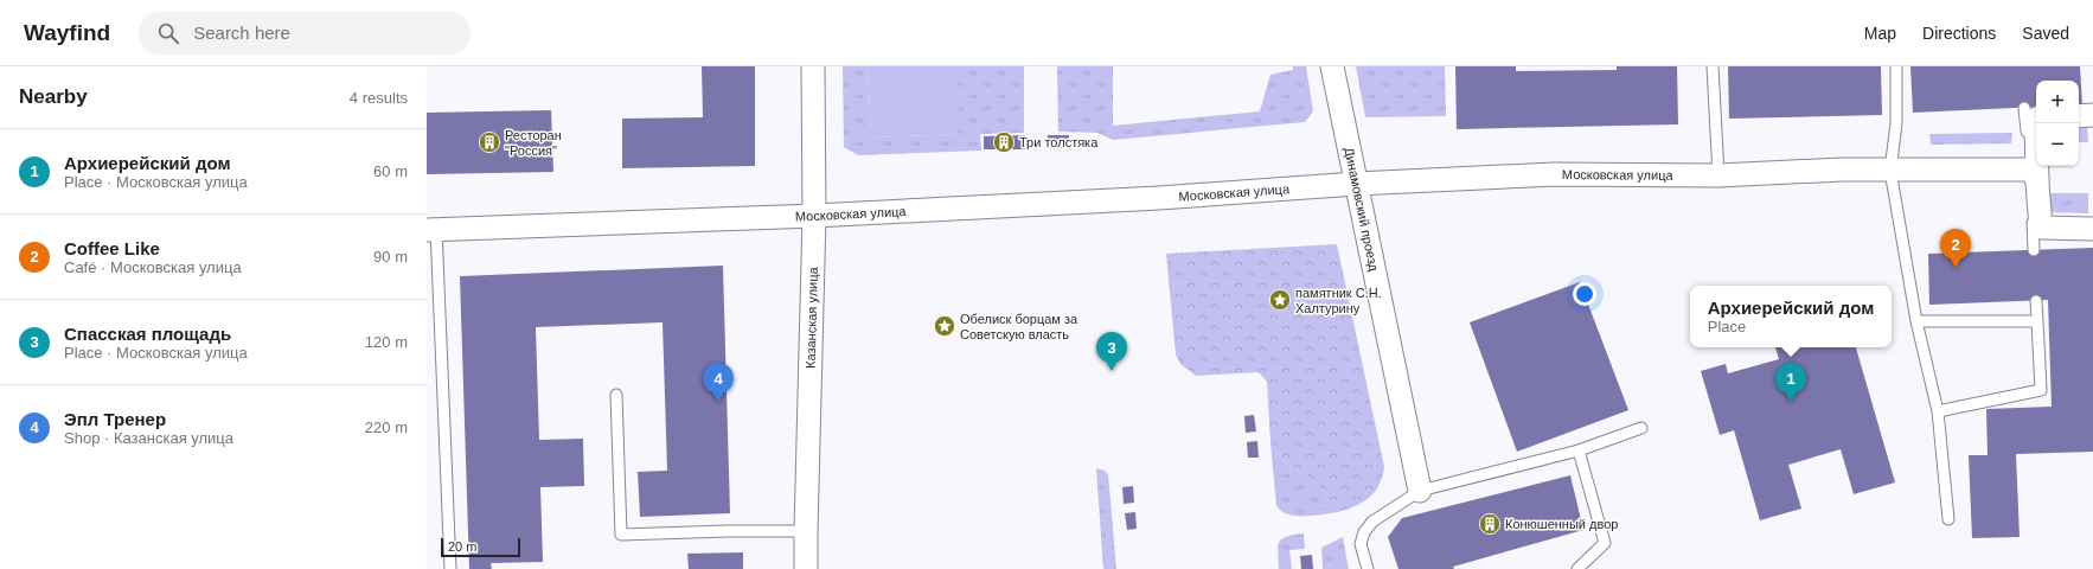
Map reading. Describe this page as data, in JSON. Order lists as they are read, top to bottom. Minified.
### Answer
{"streets":{"street":["Московская улица","Динамовский проезд","Казанская улица"]},"crossings":[["Московская улица","Динамовский проезд"],["Московская улица","Казанская улица"]],"places":{"building":["Ресторан \"Россия\"","Три толстяка","Конюшенный двор"],"place":["памятник С.Н. Халтурину","Обелиск борцам за Советскую власть"]},"scale_bar":"20 m","page":{"header":"Wayfind","search":"Search here","nav":["Map","Directions","Saved"],"heading":["Nearby","4 results"],"map_buttons":["+","−"],"list":[{"mark":"1","name":"Архиерейский дом","note":"Place · Московская улица","value":"60 m"},{"mark":"2","name":"Coffee Like","note":"Café · Московская улица","value":"90 m"},{"mark":"3","name":"Спасская площадь","note":"Place · Московская улица","value":"120 m"},{"mark":"4","name":"Эпл Тренер","note":"Shop · Казанская улица","value":"220 m"}],"pins":["2","3","1","4"],"popup":["Архиерейский дом","Place"],"scale":"20 m"}}
